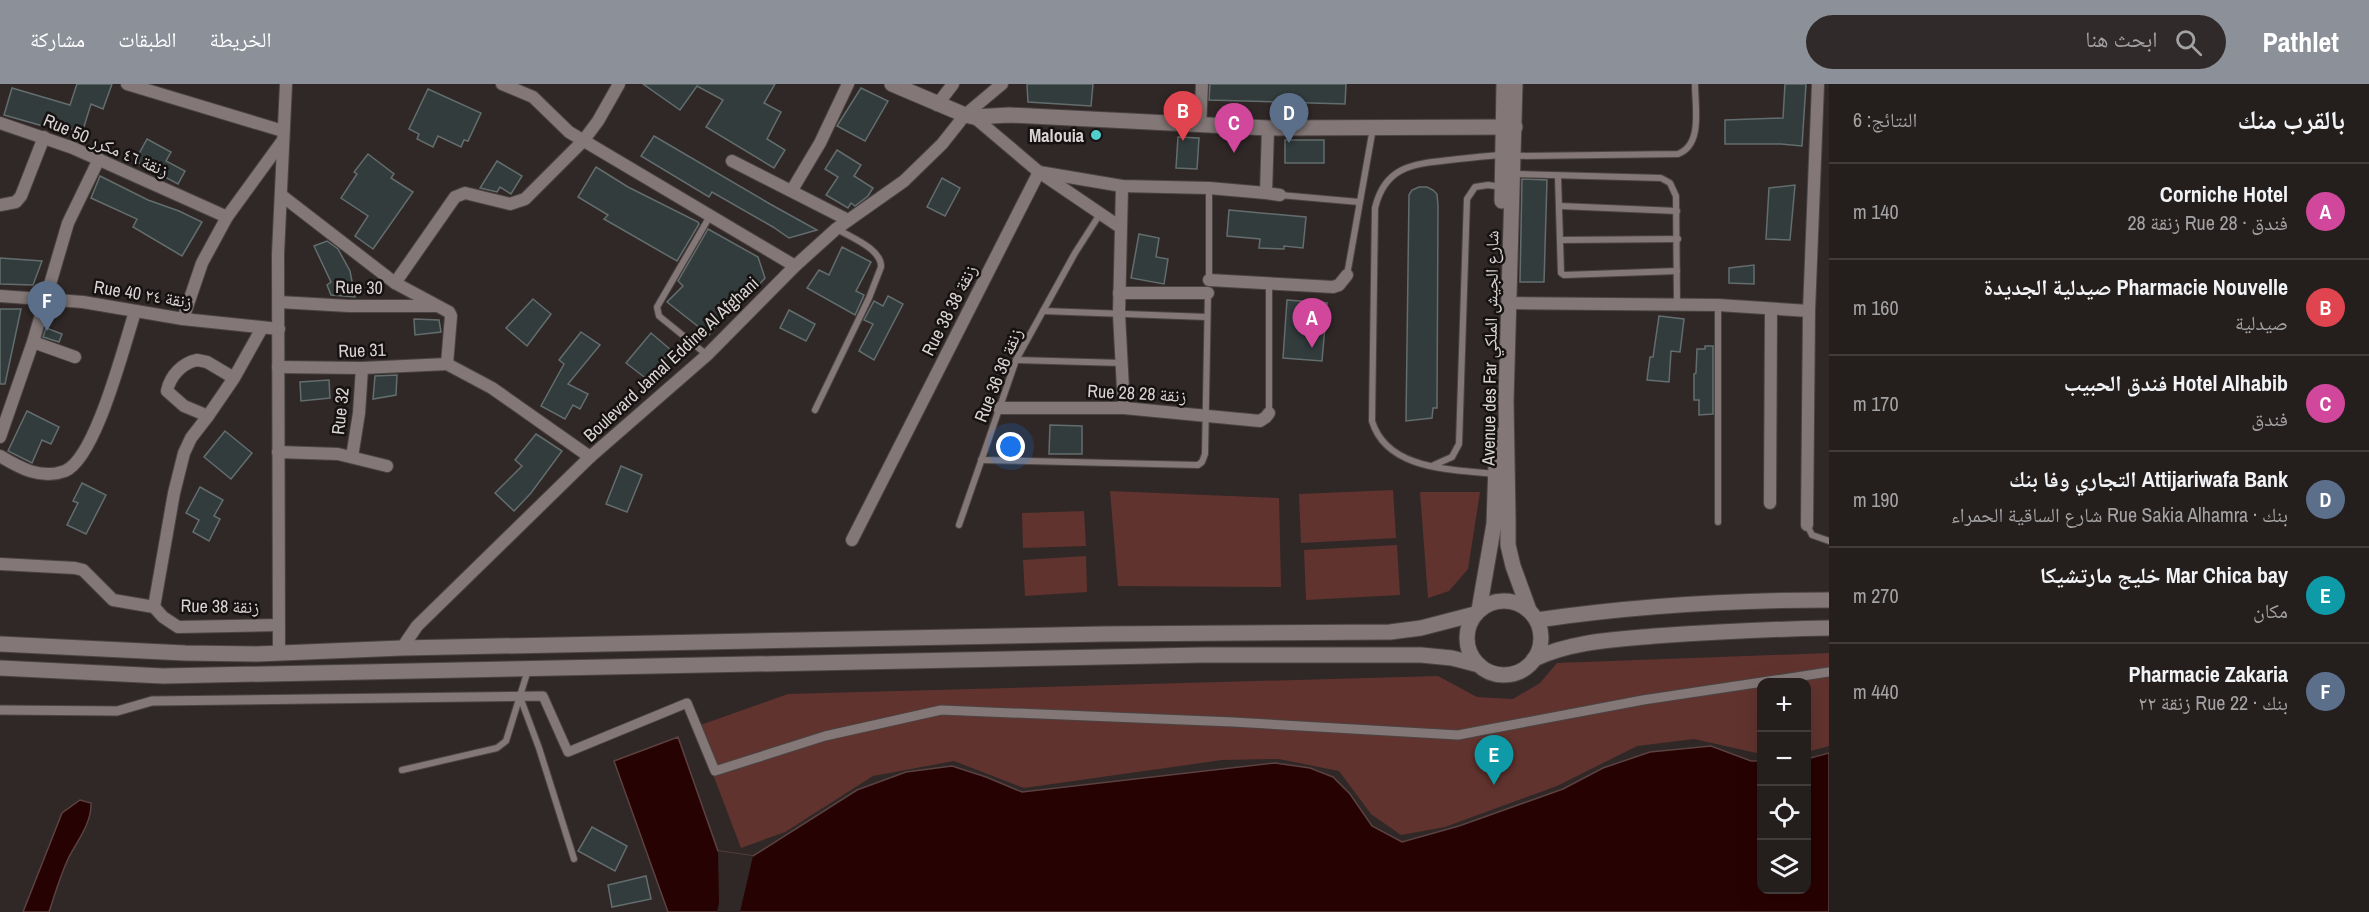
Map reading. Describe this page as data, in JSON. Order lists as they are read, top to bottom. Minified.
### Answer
{"streets":{"main road":["Avenue des Far شارع الجيش الملكي"],"street":["Rue 50 زنقة ٤٦ مكرر","Rue 30","Rue 40 زنقة ٢٤","Rue 38 زنقة 38","Rue 31","Boulevard Jamal Eddine Al Afghani","Rue 28 زنقة 28","Rue 32","Rue 38 زنقة"],"lane":["Rue 36 زنقة 36"]},"crossings":[["Rue 31","Rue 32"],["Rue 36 زنقة 36","Rue 28 زنقة 28"]],"places":["Malouia"],"page":{"header":"Pathlet","search":"ابحث هنا","nav":["الخريطة","الطبقات","مشاركة"],"heading":["بالقرب منك","النتائج: 6"],"pins":["B","D","C","F","A","E"],"list":[{"mark":"A","name":"Corniche Hotel","note":"فندق · Rue 28 زنقة 28","value":"140 m"},{"mark":"B","name":"Pharmacie Nouvelle صيدلية الجديدة","note":"صيدلية","value":"160 m"},{"mark":"C","name":"Hotel Alhabib فندق الحبيب","note":"فندق","value":"170 m"},{"mark":"D","name":"Attijariwafa Bank التجاري وفا بنك","note":"بنك · Rue Sakia Alhamra شارع الساقية الحمراء","value":"190 m"},{"mark":"E","name":"Mar Chica bay خليج مارتشيكا","note":"مكان","value":"270 m"},{"mark":"F","name":"Pharmacie Zakaria","note":"بنك · Rue 22 زنقة ٢٢","value":"440 m"}],"map_buttons":["+","−"]}}
